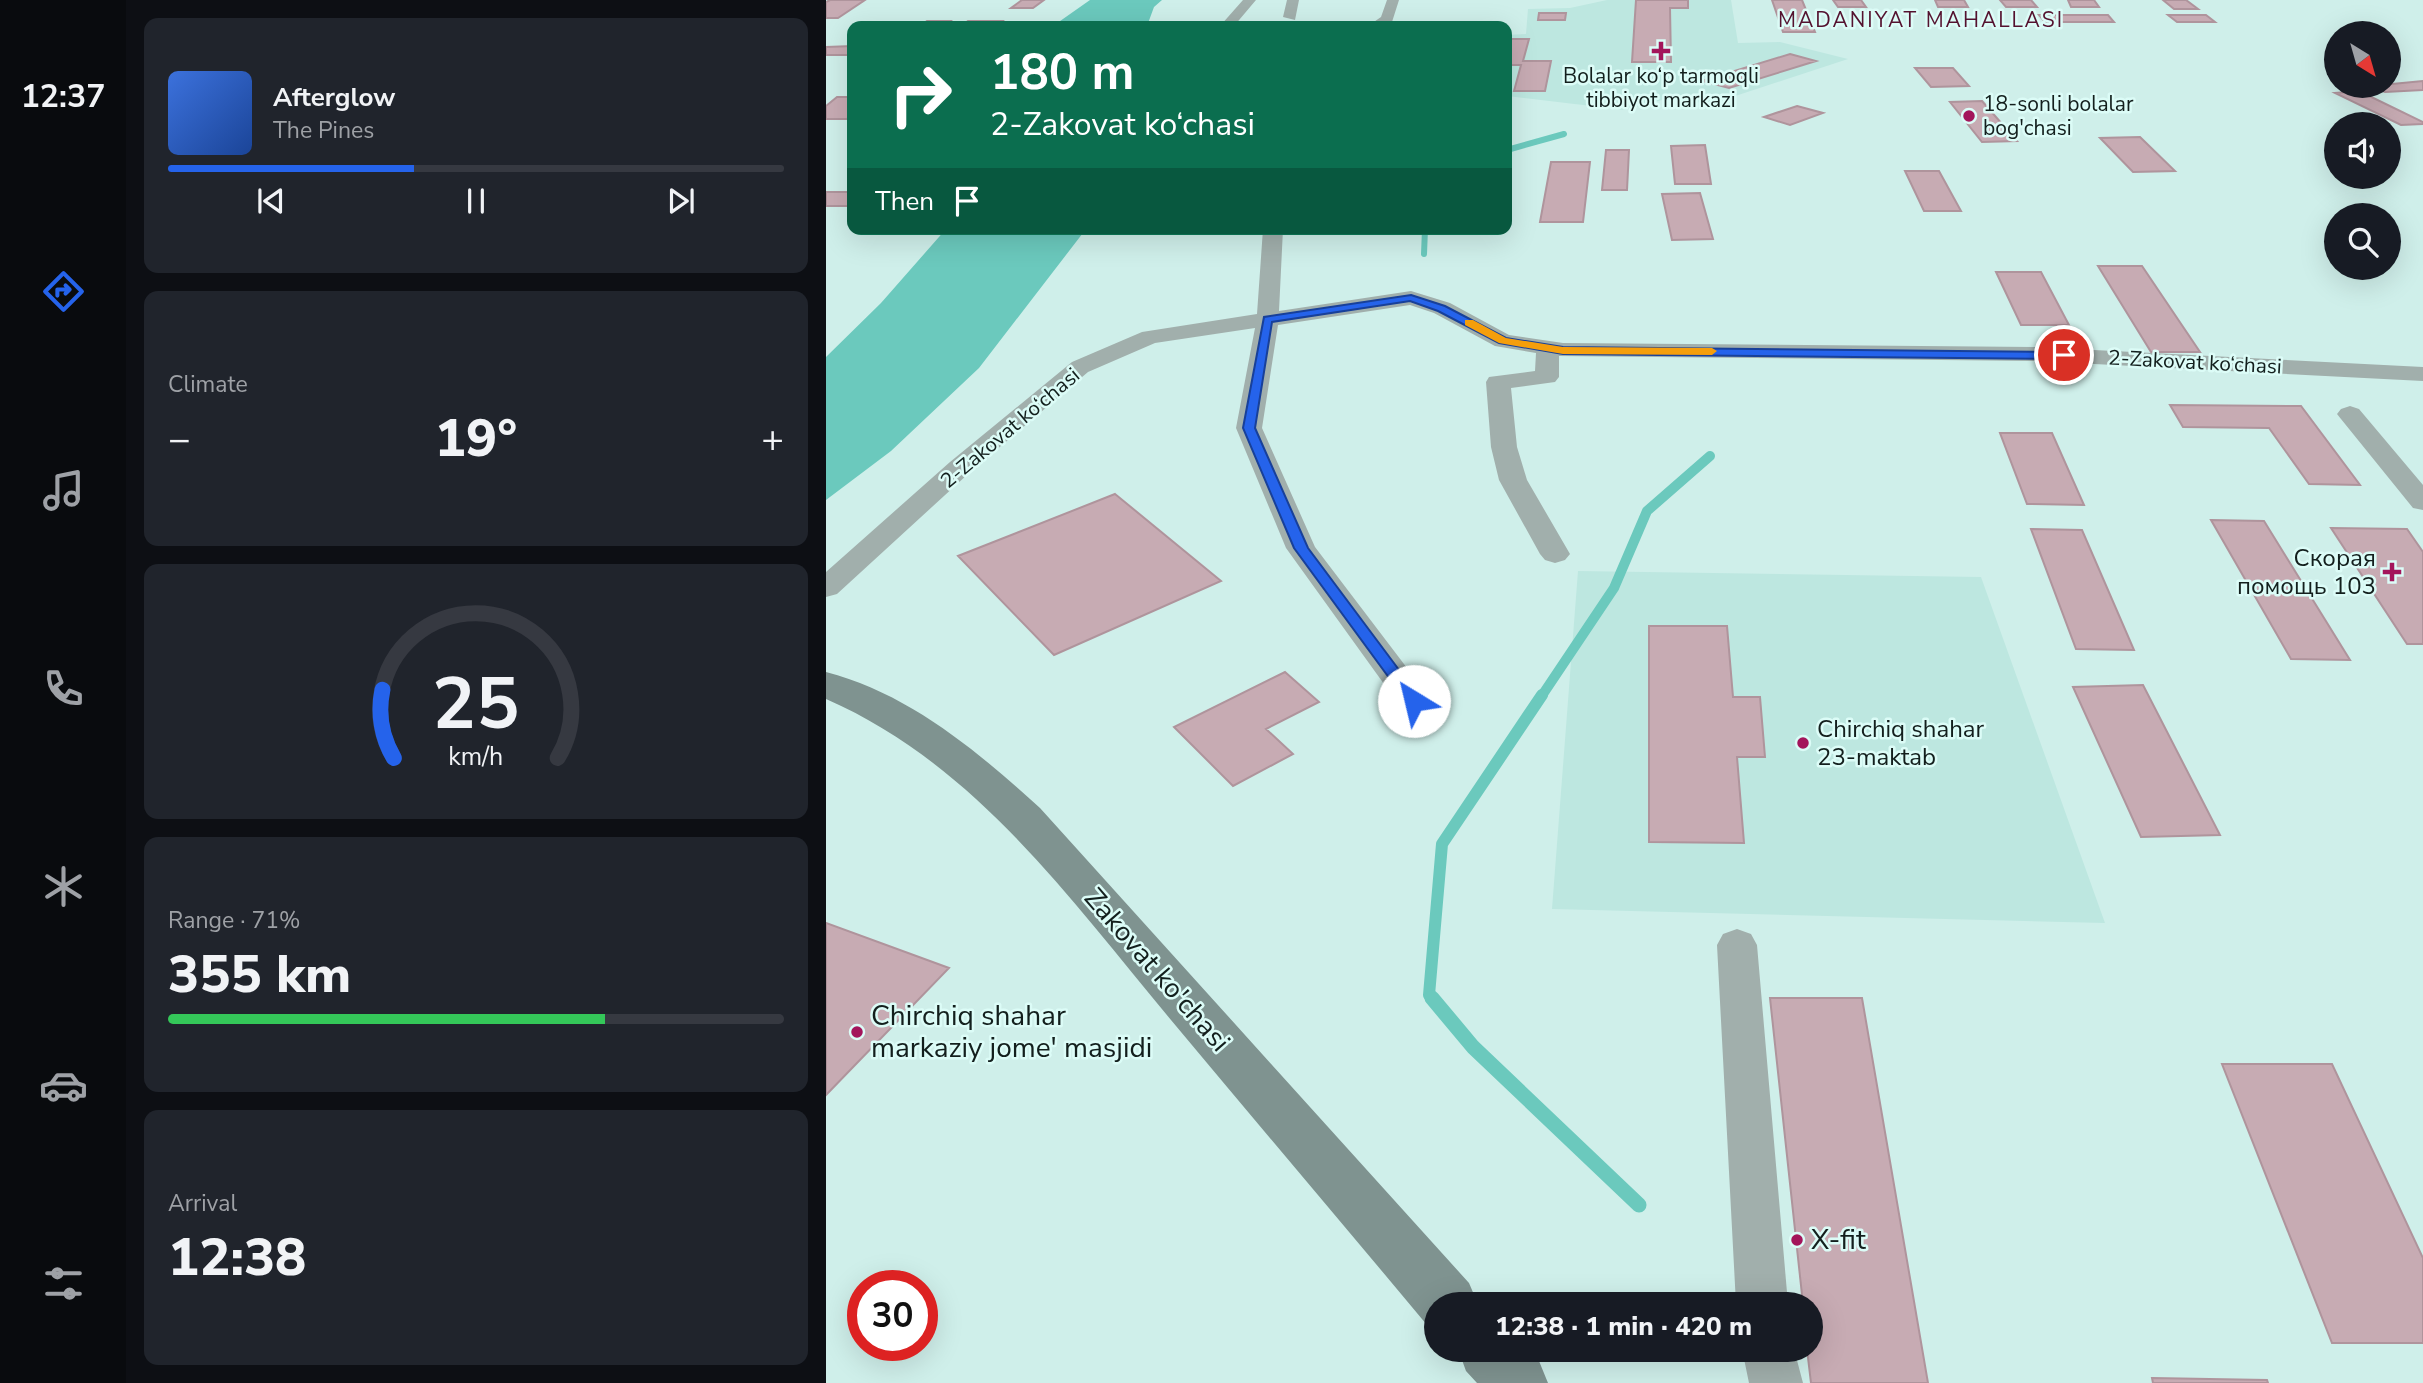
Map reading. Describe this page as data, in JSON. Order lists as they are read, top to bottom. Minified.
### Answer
{"streets":{"main road":["Zakovat ko'chasi"],"street":["2-Zakovat ko‘chasi"]},"districts":["MADANIYAT MAHALLASI"],"places":{"health":["Bolalar ko‘p tarmoqli tibbiyot markazi","Скорая помощь 103"],"other":["18-sonli bolalar bog'chasi","Chirchiq shahar 23-maktab","Chirchiq shahar markaziy jome' masjidi","X-fit"]},"north":"bottom right","page":{"tabs":"12:37","turn":["180 m","2-Zakovat ko‘chasi"],"song":["Afterglow","The Pines"],"then":"Then","tile":["Climate",["Range · 71%","355 km"],["Arrival","12:38"]],"heat":["−","19°","+"],"limit":"30","trip":"12:38 · 1 min · 420 m","gauge":["25","km/h"]}}
